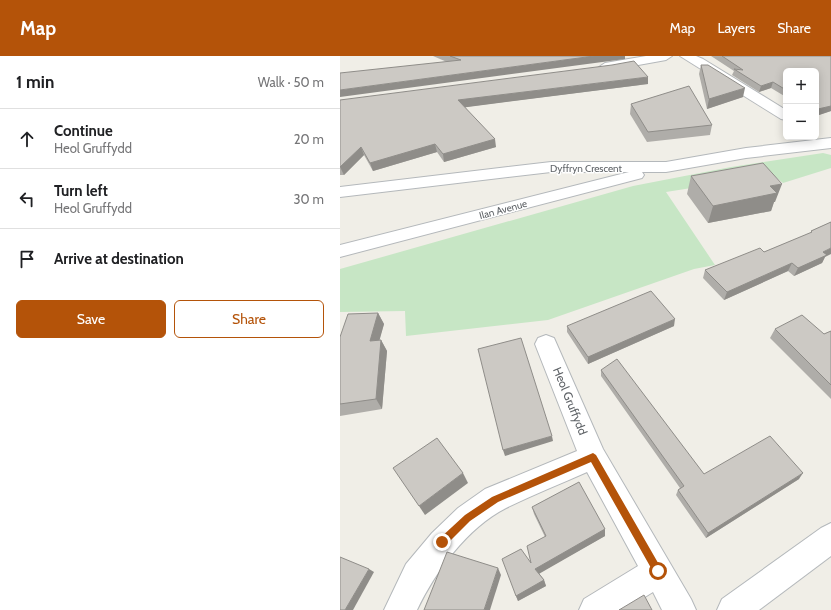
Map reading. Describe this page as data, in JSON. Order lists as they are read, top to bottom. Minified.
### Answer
{"streets":{"street":["Dyffryn Crescent","Ilan Avenue","Heol Gruffydd"]},"crossings":[["Dyffryn Crescent","Ilan Avenue"]],"page":{"header":"Map","nav":["Map","Layers","Share"],"heading":["1 min","Walk · 50 m"],"map_buttons":["+","−"],"list":[["Continue","Heol Gruffydd","20 m"],["Turn left","Heol Gruffydd","30 m"],"Arrive at destination"],"buttons":["Save","Share"]}}
